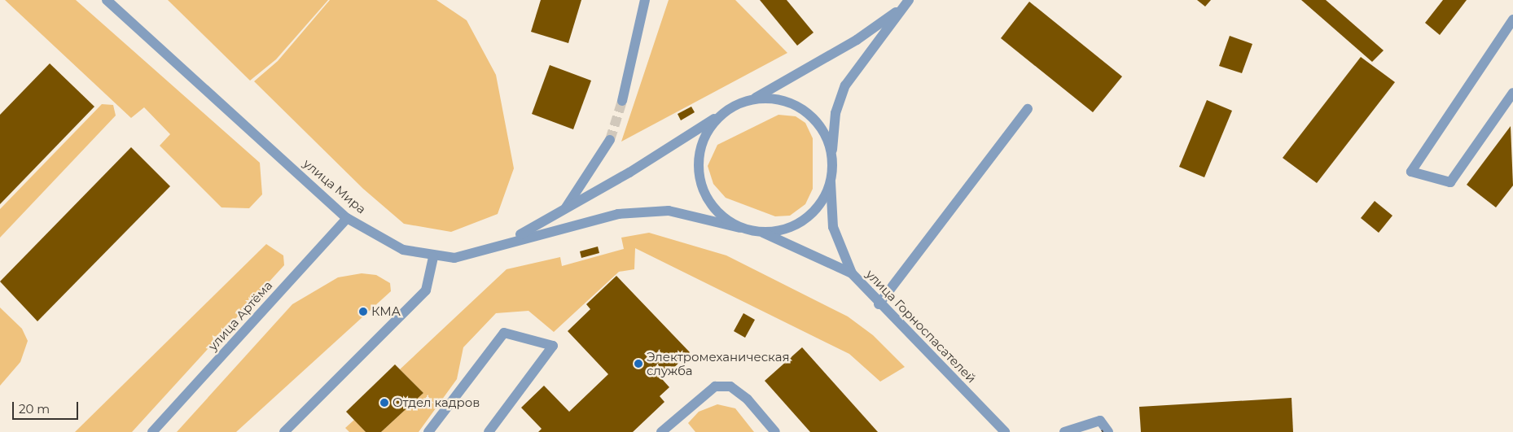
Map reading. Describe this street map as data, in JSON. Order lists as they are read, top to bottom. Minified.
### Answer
{"streets":{"street":["улица Мира","улица Артёма","улица Горноспасателей"]},"crossings":[["улица Мира","улица Артёма"],["улица Мира","улица Горноспасателей"]],"places":["КМА","Электромеханическая служба","Отдел кадров"],"scale_bar":"20 m"}
